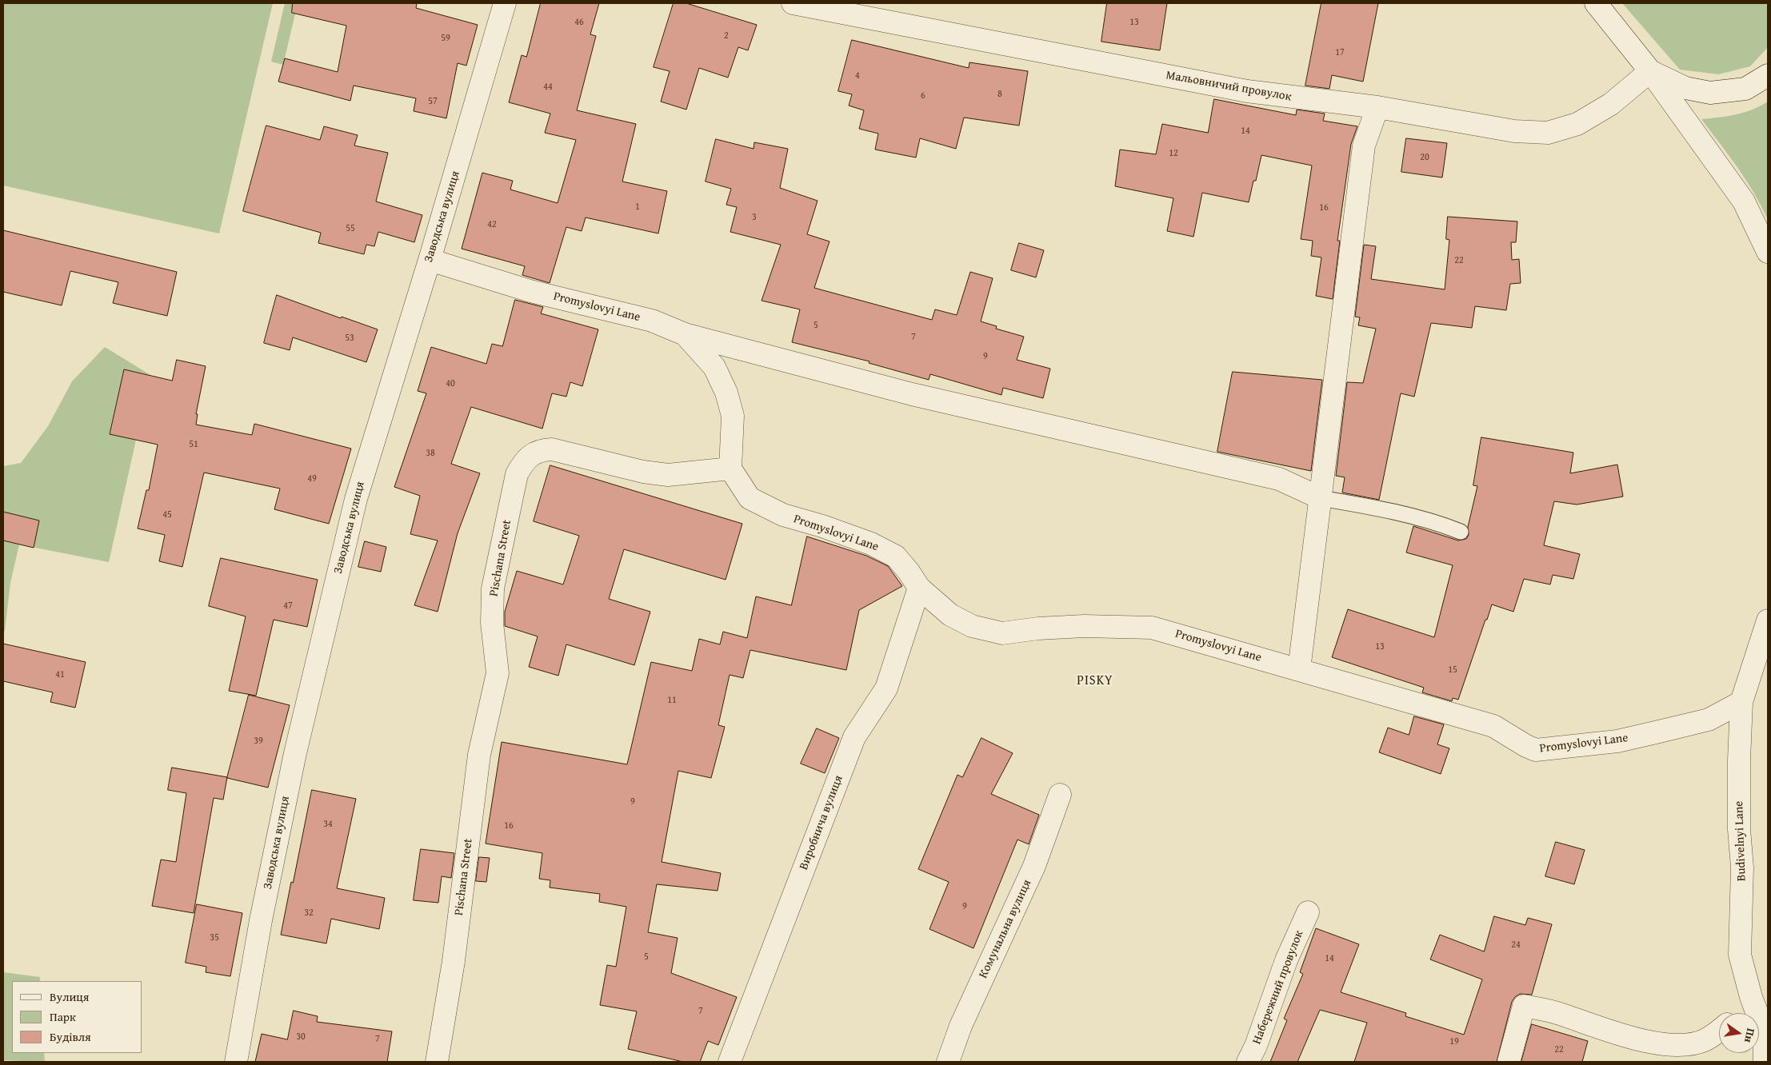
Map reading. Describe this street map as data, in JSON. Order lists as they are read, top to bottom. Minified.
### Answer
{"streets":{"street":["Мальовничий провулок","Заводська вулиця","Promyslovyi Lane","Pischana Street","Виробнича вулиця","Budivelnyi Lane","Комунальна вулиця","Набережний провулок"]},"crossings":[["Заводська вулиця","Promyslovyi Lane"],["Promyslovyi Lane","Pischana Street"],["Promyslovyi Lane","Виробнича вулиця"],["Promyslovyi Lane","Budivelnyi Lane"]],"districts":["PISKY"],"house_numbers":["46","13","2","59","17","4","44","8","6","57","14","12","20","1","16","3","42","55","22","5","7","53","9","40","51","38","49","45","47","13","15","41","11","39","9","34","16","9","32","35","24","5","14","7","30","7","19","22"],"legend":["Вулиця","Парк","Будівля"],"north":"right"}
